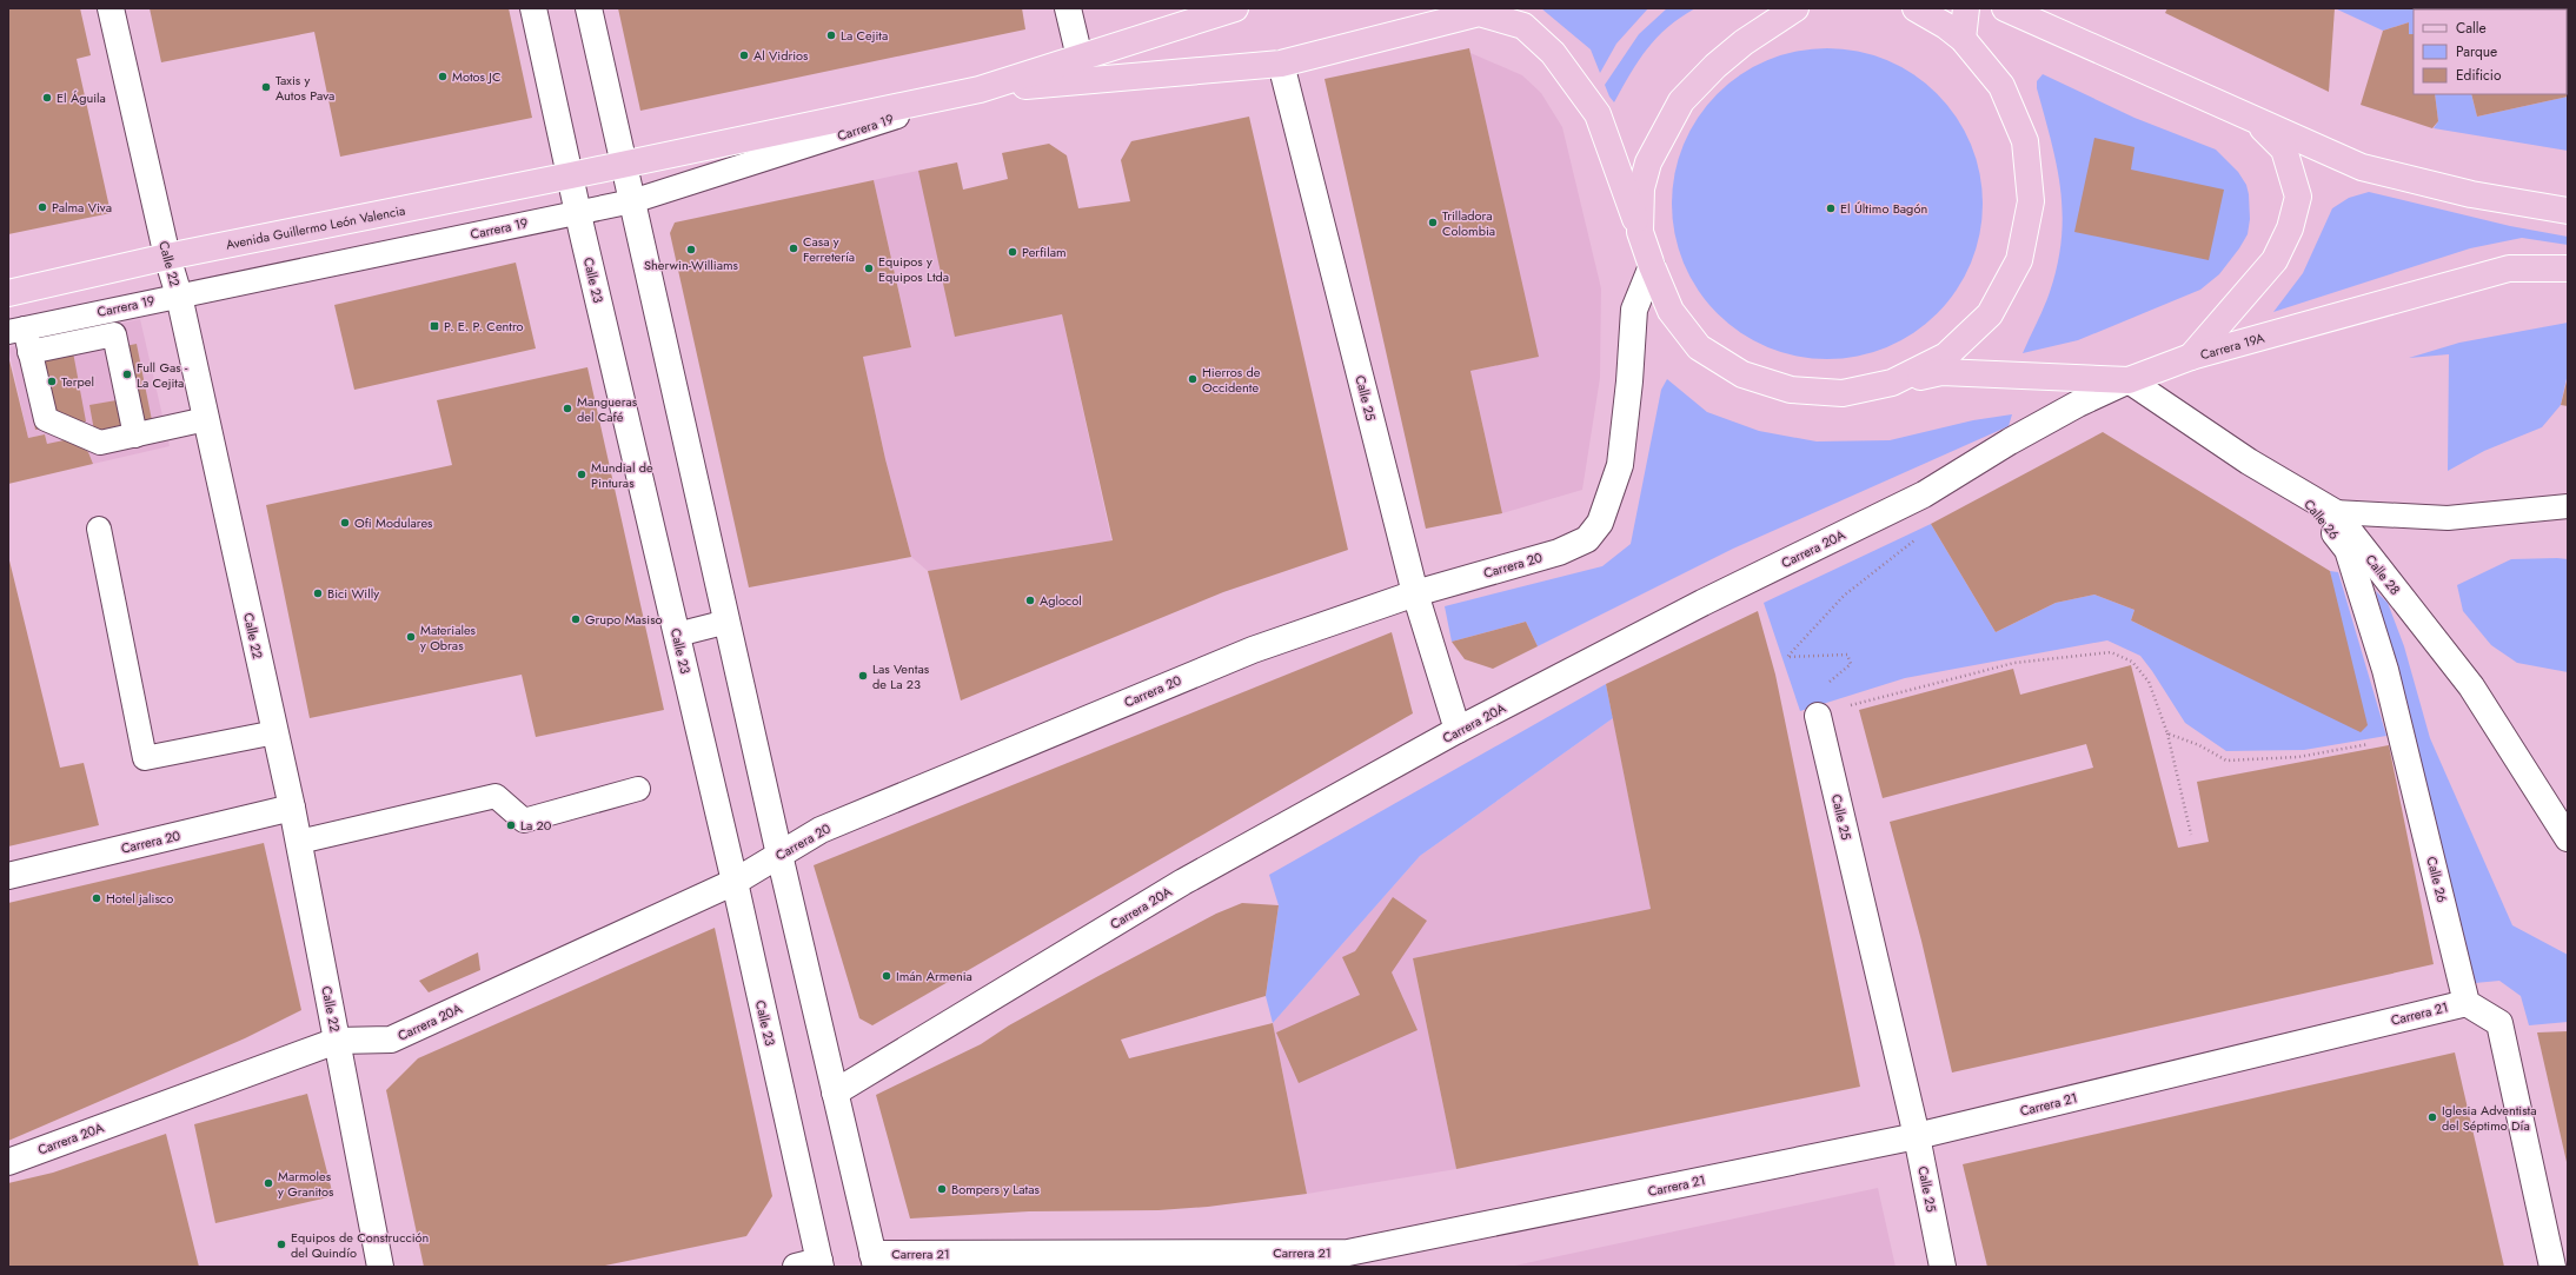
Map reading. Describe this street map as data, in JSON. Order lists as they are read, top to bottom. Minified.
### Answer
{"streets":{"main road":["Carrera 19","Avenida Guillermo León Valencia","Carrera 19A"],"street":["Calle 22","Calle 23","Calle 25","Calle 26","Carrera 20A","Carrera 20","Calle 28","Carrera 21"]},"crossings":[["Carrera 19","Avenida Guillermo León Valencia"],["Carrera 19","Calle 22"],["Carrera 19","Calle 23"],["Avenida Guillermo León Valencia","Calle 22"],["Avenida Guillermo León Valencia","Calle 23"],["Calle 22","Carrera 20A"],["Calle 22","Carrera 20"],["Calle 23","Carrera 20A"],["Calle 23","Carrera 20"],["Carrera 19A","Carrera 20A"],["Carrera 19A","Calle 28"],["Calle 25","Carrera 20A"],["Calle 25","Carrera 20"],["Calle 25","Carrera 21"],["Calle 26","Calle 28"],["Calle 26","Carrera 21"],["Carrera 20A","Carrera 20"],["Carrera 20A","Calle 28"]],"places":{"other":["La Cejita","Al Vidrios","Motos JC","Taxis y Autos Pava","El Águila","Palma Viva","El Último Bagón","Trilladora Colombia","Casa y Ferretería","Sherwin-Williams","Perfilam","Equipos y Equipos Ltda","Full Gas - La Cejita","Hierros de Occidente","Terpel","Mangueras del Café","Mundial de Pinturas","Ofi Modulares","Bici Willy","Aglocol","Grupo Masiso","Materiales y Obras","Las Ventas de La 23","La 20","Hotel jalisco","Imán Armenia","Iglesia Adventista del Séptimo Día","Marmoles y Granitos","Bompers y Latas","Equipos de Construcción del Quindío"],"transit":["P. E. P. Centro"]},"legend":["Calle","Parque","Edificio"]}
